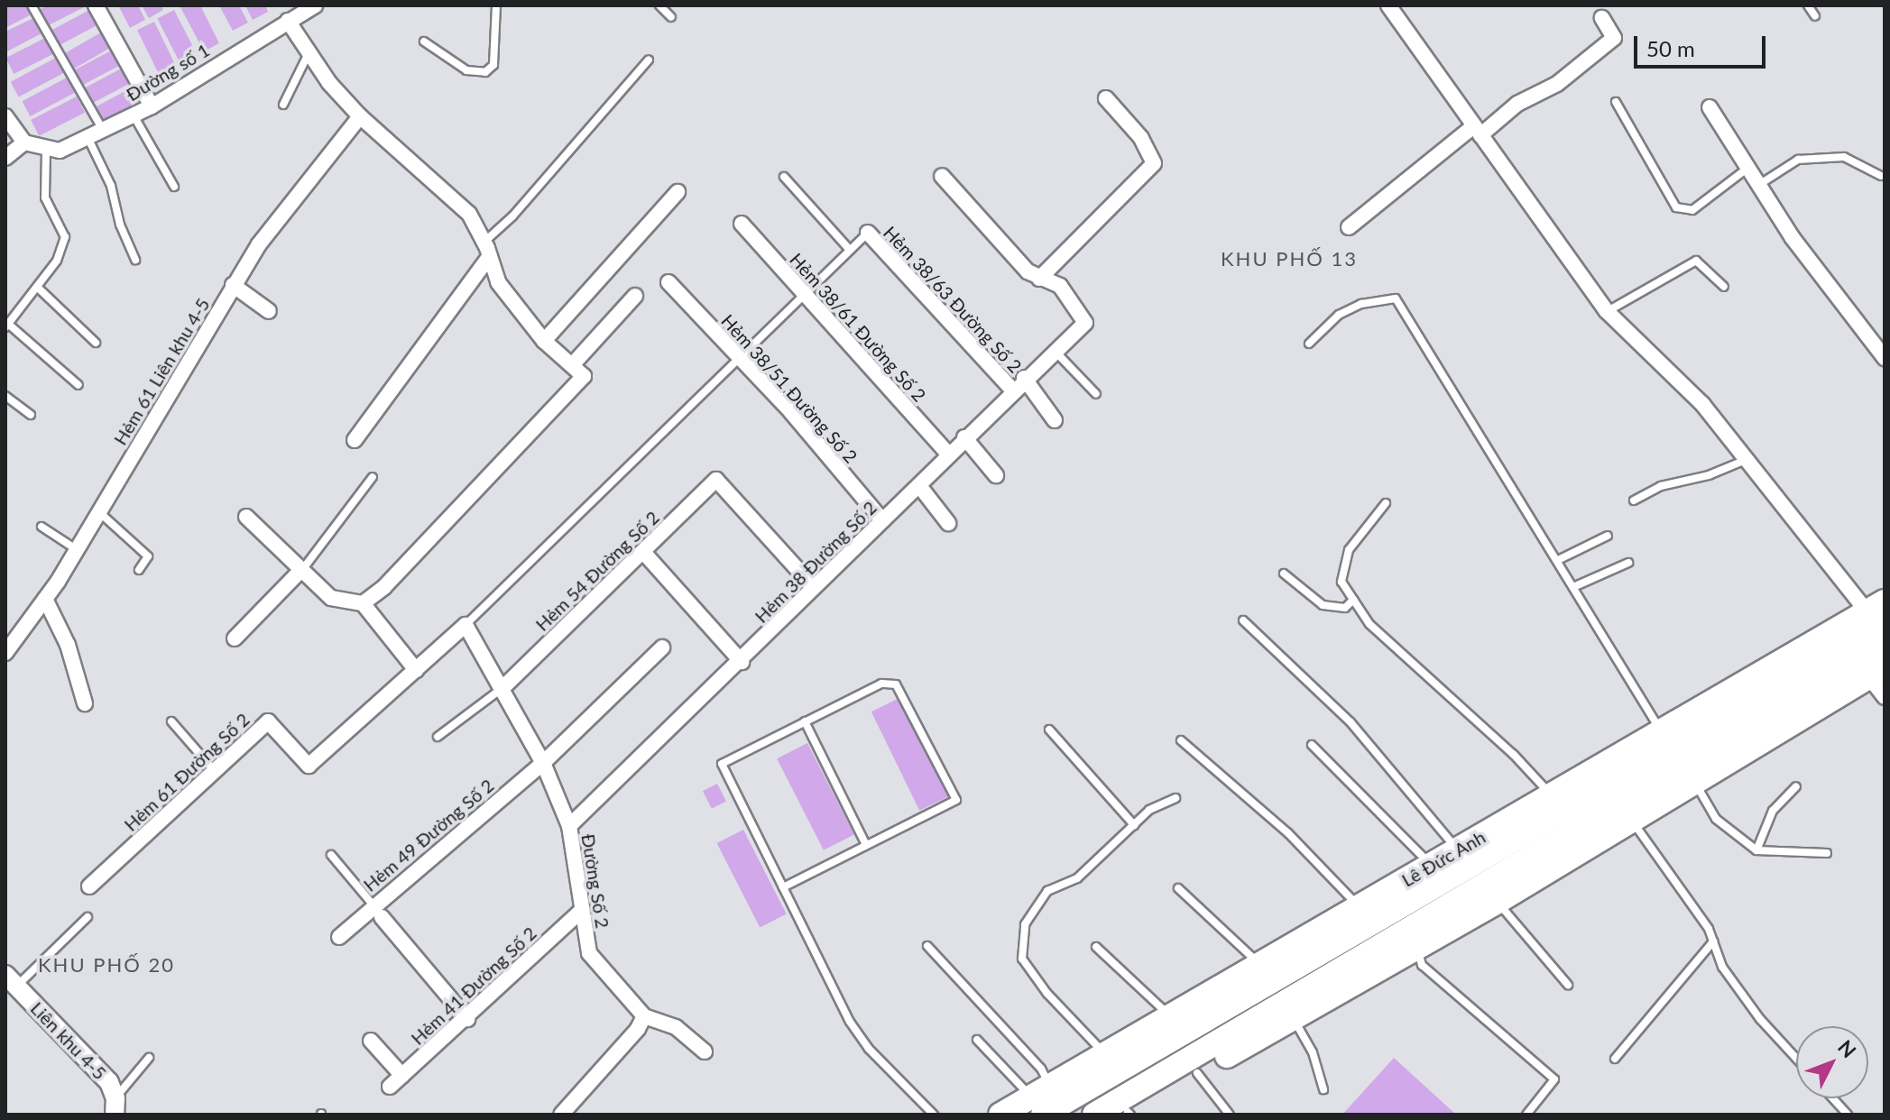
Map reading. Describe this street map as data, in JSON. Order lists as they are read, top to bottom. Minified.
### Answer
{"streets":{"highway":["Lê Đức Anh"],"street":["Đường số 1","Hẻm 38/63 Đường Số 2","Hẻm 38/61 Đường Số 2","Hẻm 61 Liên khu 4-5","Hẻm 38/51 Đường Số 2","Hẻm 38 Đường Số 2","Hẻm 54 Đường Số 2","Hẻm 61 Đường Số 2","Hẻm 49 Đường Số 2","Đường Số 2","Hẻm 41 Đường Số 2","Liên khu 4-5"]},"crossings":[["Hẻm 38/63 Đường Số 2","Hẻm 38 Đường Số 2"],["Hẻm 38/61 Đường Số 2","Hẻm 38 Đường Số 2"],["Hẻm 38/51 Đường Số 2","Hẻm 38 Đường Số 2"],["Hẻm 38 Đường Số 2","Hẻm 54 Đường Số 2"],["Hẻm 38 Đường Số 2","Đường Số 2"],["Hẻm 54 Đường Số 2","Đường Số 2"],["Hẻm 61 Đường Số 2","Đường Số 2"],["Hẻm 49 Đường Số 2","Đường Số 2"],["Đường Số 2","Hẻm 41 Đường Số 2"]],"districts":["KHU PHỐ 13","KHU PHỐ 20"],"scale_bar":"50 m","north":"top right"}
